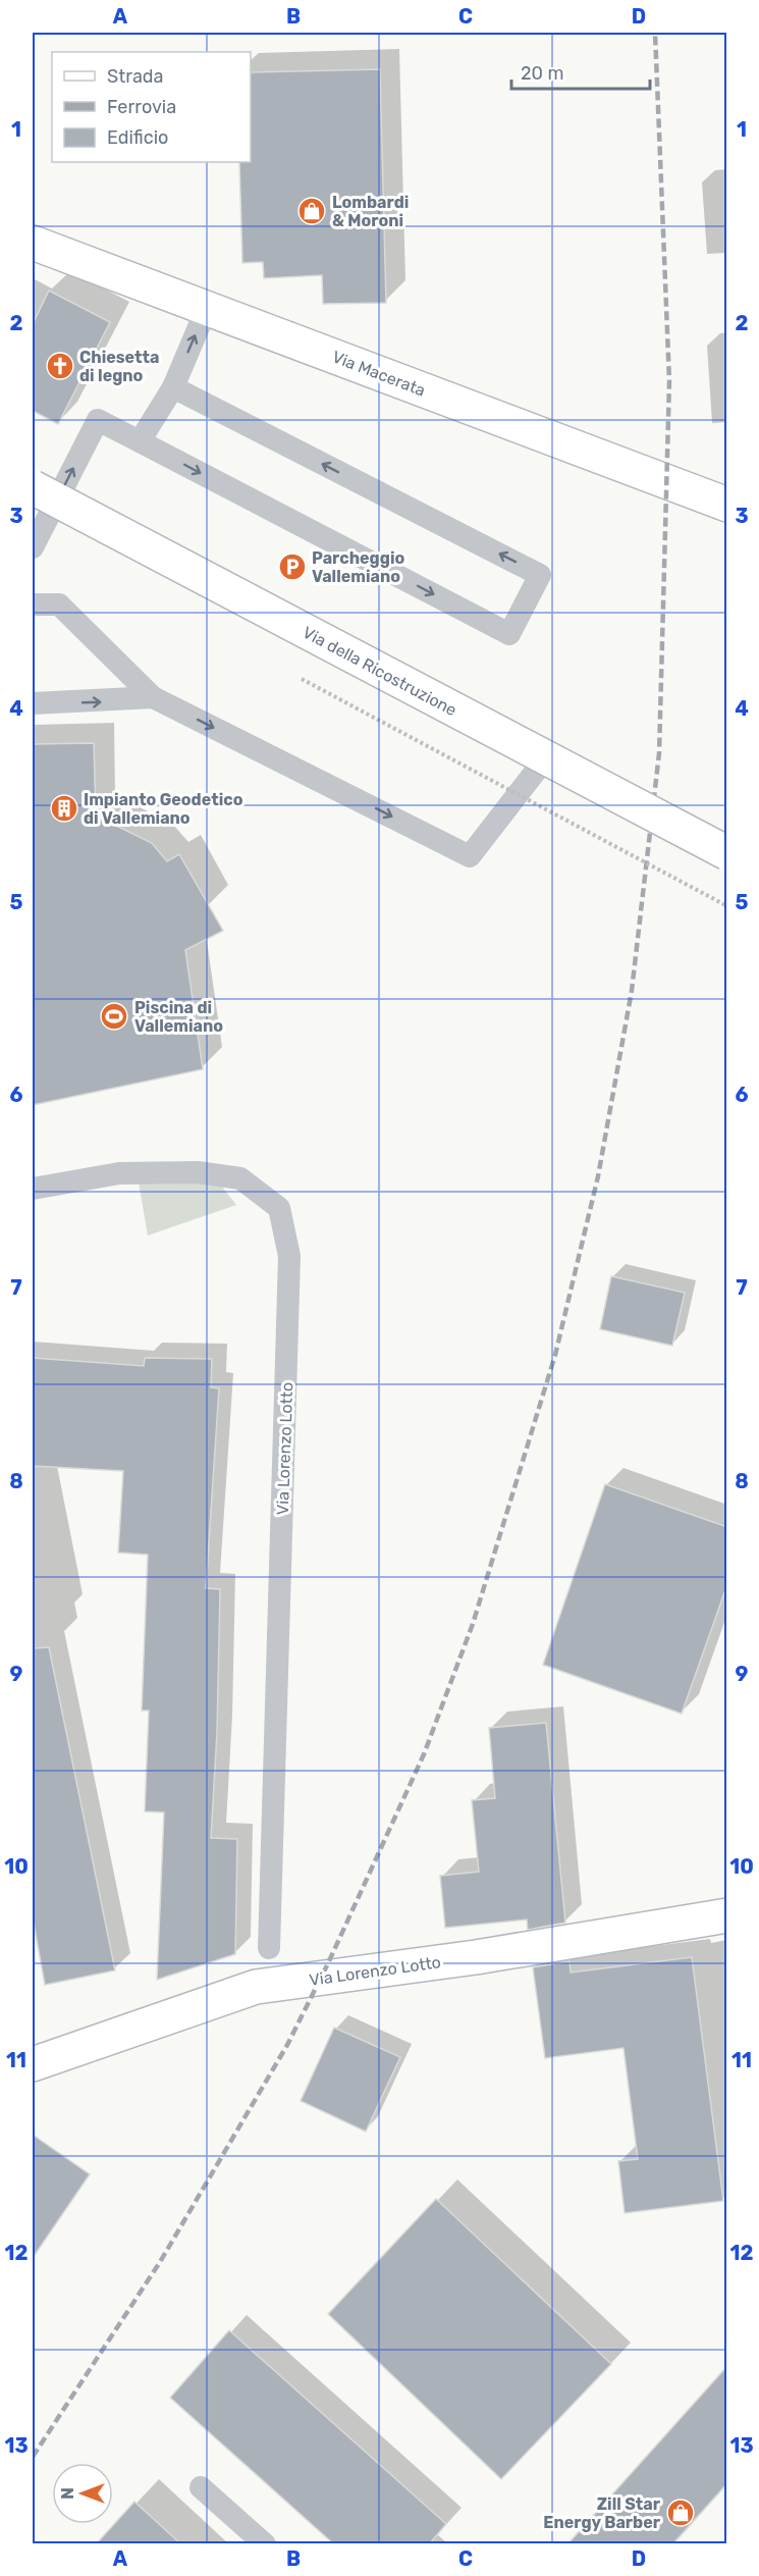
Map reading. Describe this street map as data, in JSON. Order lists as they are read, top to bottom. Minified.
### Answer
{"streets":{"street":["Via Macerata","Via della Ricostruzione","Via Lorenzo Lotto"]},"places":{"shop":["Lombardi & Moroni","Zill Star Energy Barber"],"church":["Chiesetta di legno"],"parking":["Parcheggio Vallemiano"],"building":["Impianto Geodetico di Vallemiano"],"sports":["Piscina di Vallemiano"]},"legend":["Strada","Ferrovia","Edificio"],"scale_bar":"20 m","north":"left","grid":{"columns":["A","B","C","D"],"rows":["1","2","3","4","5","6","7","8","9","10","11","12","13"]}}
